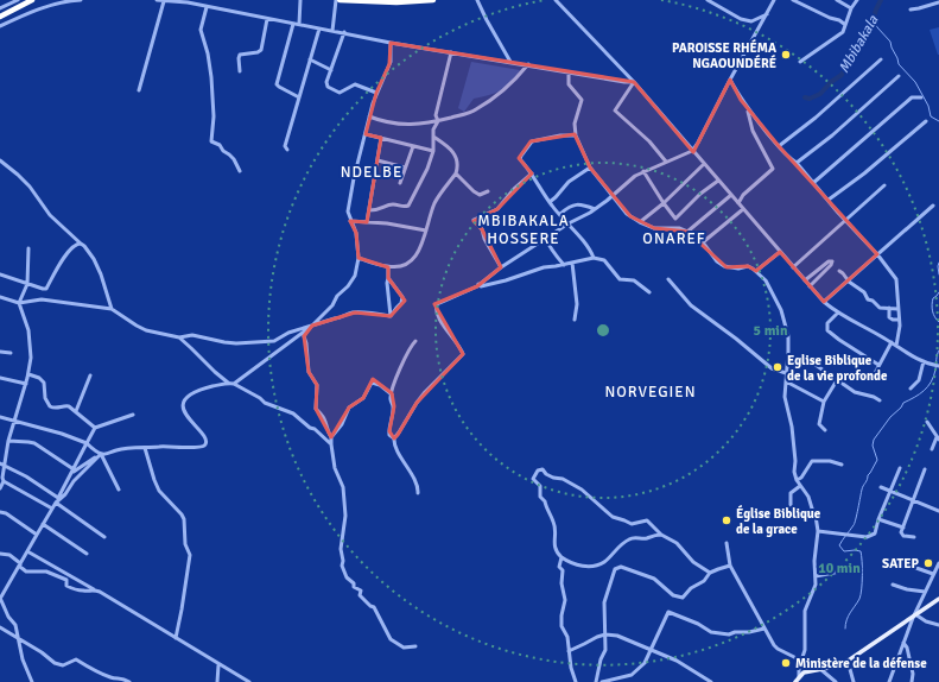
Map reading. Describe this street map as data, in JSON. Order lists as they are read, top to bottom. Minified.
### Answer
{"districts":["NDELBE","MBIBAKALA HOSSERE","ONAREF","NORVEGIEN"],"water":["Mbibakala"],"places":["PAROISSE RHÉMA NGAOUNDÉRÉ","Eglise Biblique de la vie profonde","Église Biblique de la grace","SATEP","Ministère de la défense"],"rings":["5 min","10 min"]}
